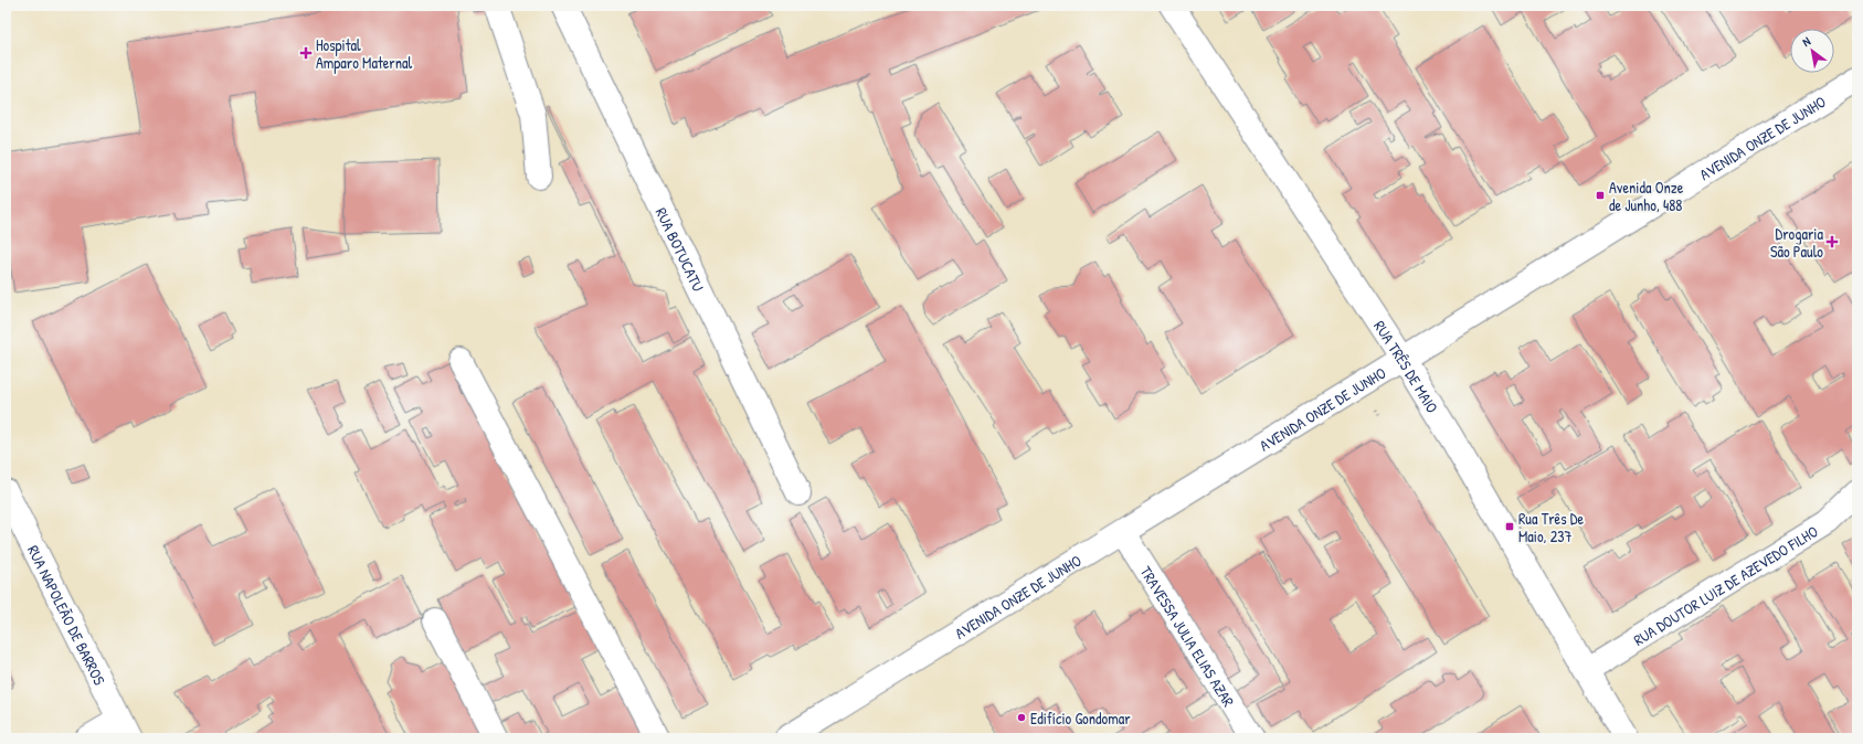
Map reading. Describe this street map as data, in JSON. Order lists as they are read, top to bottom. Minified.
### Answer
{"streets":{"street":["AVENIDA ONZE DE JUNHO","RUA BOTUCATU","RUA TRÊS DE MAIO","RUA DOUTOR LUIZ DE AZEVEDO FILHO","RUA NAPOLEÃO DE BARROS","TRAVESSA JULIA ELIAS AZAR"]},"crossings":[["AVENIDA ONZE DE JUNHO","RUA TRÊS DE MAIO"],["AVENIDA ONZE DE JUNHO","TRAVESSA JULIA ELIAS AZAR"],["RUA TRÊS DE MAIO","RUA DOUTOR LUIZ DE AZEVEDO FILHO"]],"places":{"health":["Hospital Amparo Maternal","Drogaria São Paulo"],"transit":["Avenida Onze de Junho, 488","Rua Três De Maio, 237"],"other":["Edifício Gondomar"]},"north":"top left"}
